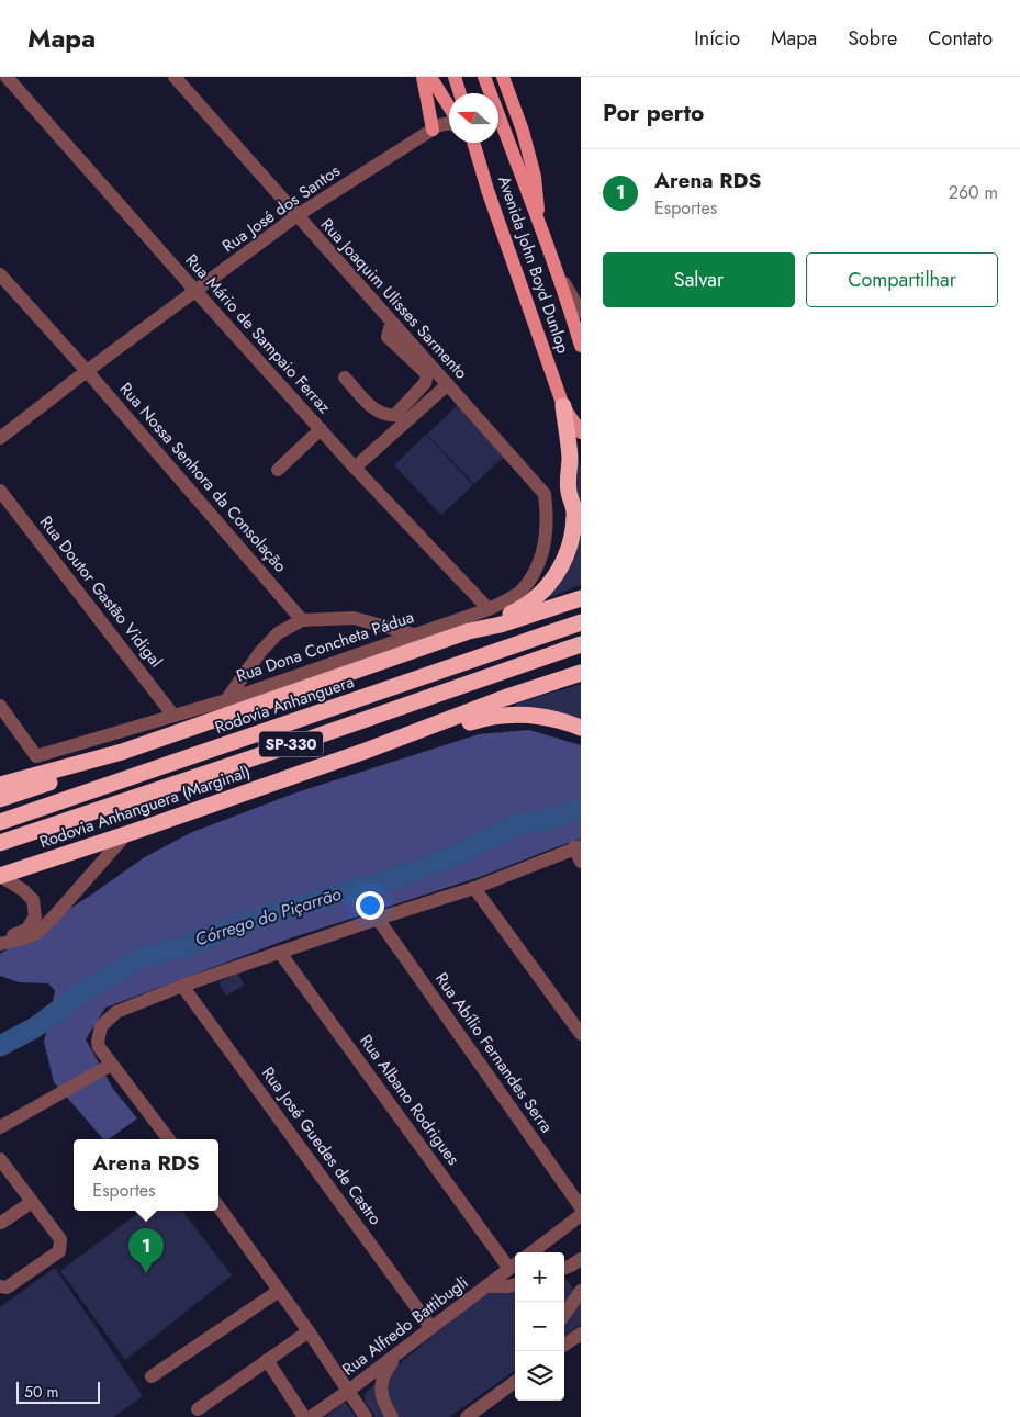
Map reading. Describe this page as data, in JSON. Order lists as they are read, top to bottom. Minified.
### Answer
{"streets":{"highway":["Rodovia Anhanguera","SP-330","Rodovia Anhanguera (Marginal)"],"main road":["Avenida John Boyd Dunlop"],"street":["Rua José dos Santos","Rua Joaquim Ulisses Sarmento","Rua Mário de Sampaio Ferraz","Rua Nossa Senhora da Consolação","Rua Doutor Gastão Vidigal","Rua Dona Concheta Pádua","Rua Abílio Fernandes Serra","Rua Albano Rodrigues","Rua José Guedes de Castro","Rua Alfredo Battibugli"]},"crossings":[["Rua José dos Santos","Rua Joaquim Ulisses Sarmento"],["Rua José dos Santos","Rua Mário de Sampaio Ferraz"],["Rua José dos Santos","Rua Nossa Senhora da Consolação"],["Rua Joaquim Ulisses Sarmento","Rua Dona Concheta Pádua"],["Rua Mário de Sampaio Ferraz","Rua Dona Concheta Pádua"],["Rua Doutor Gastão Vidigal","Rua Dona Concheta Pádua"],["Rua Albano Rodrigues","Rua Alfredo Battibugli"],["Rua José Guedes de Castro","Rua Alfredo Battibugli"]],"water":["Córrego do Piçarrão"],"scale_bar":"50 m","north":"left","page":{"header":"Mapa","nav":["Início","Mapa","Sobre","Contato"],"heading":"Por perto","list":[{"mark":"1","name":"Arena RDS","note":"Esportes","value":"260 m"}],"buttons":["Salvar","Compartilhar"],"popup":["Arena RDS","Esportes"],"pins":"1","map_buttons":["+","−"],"scale":"50 m"}}
